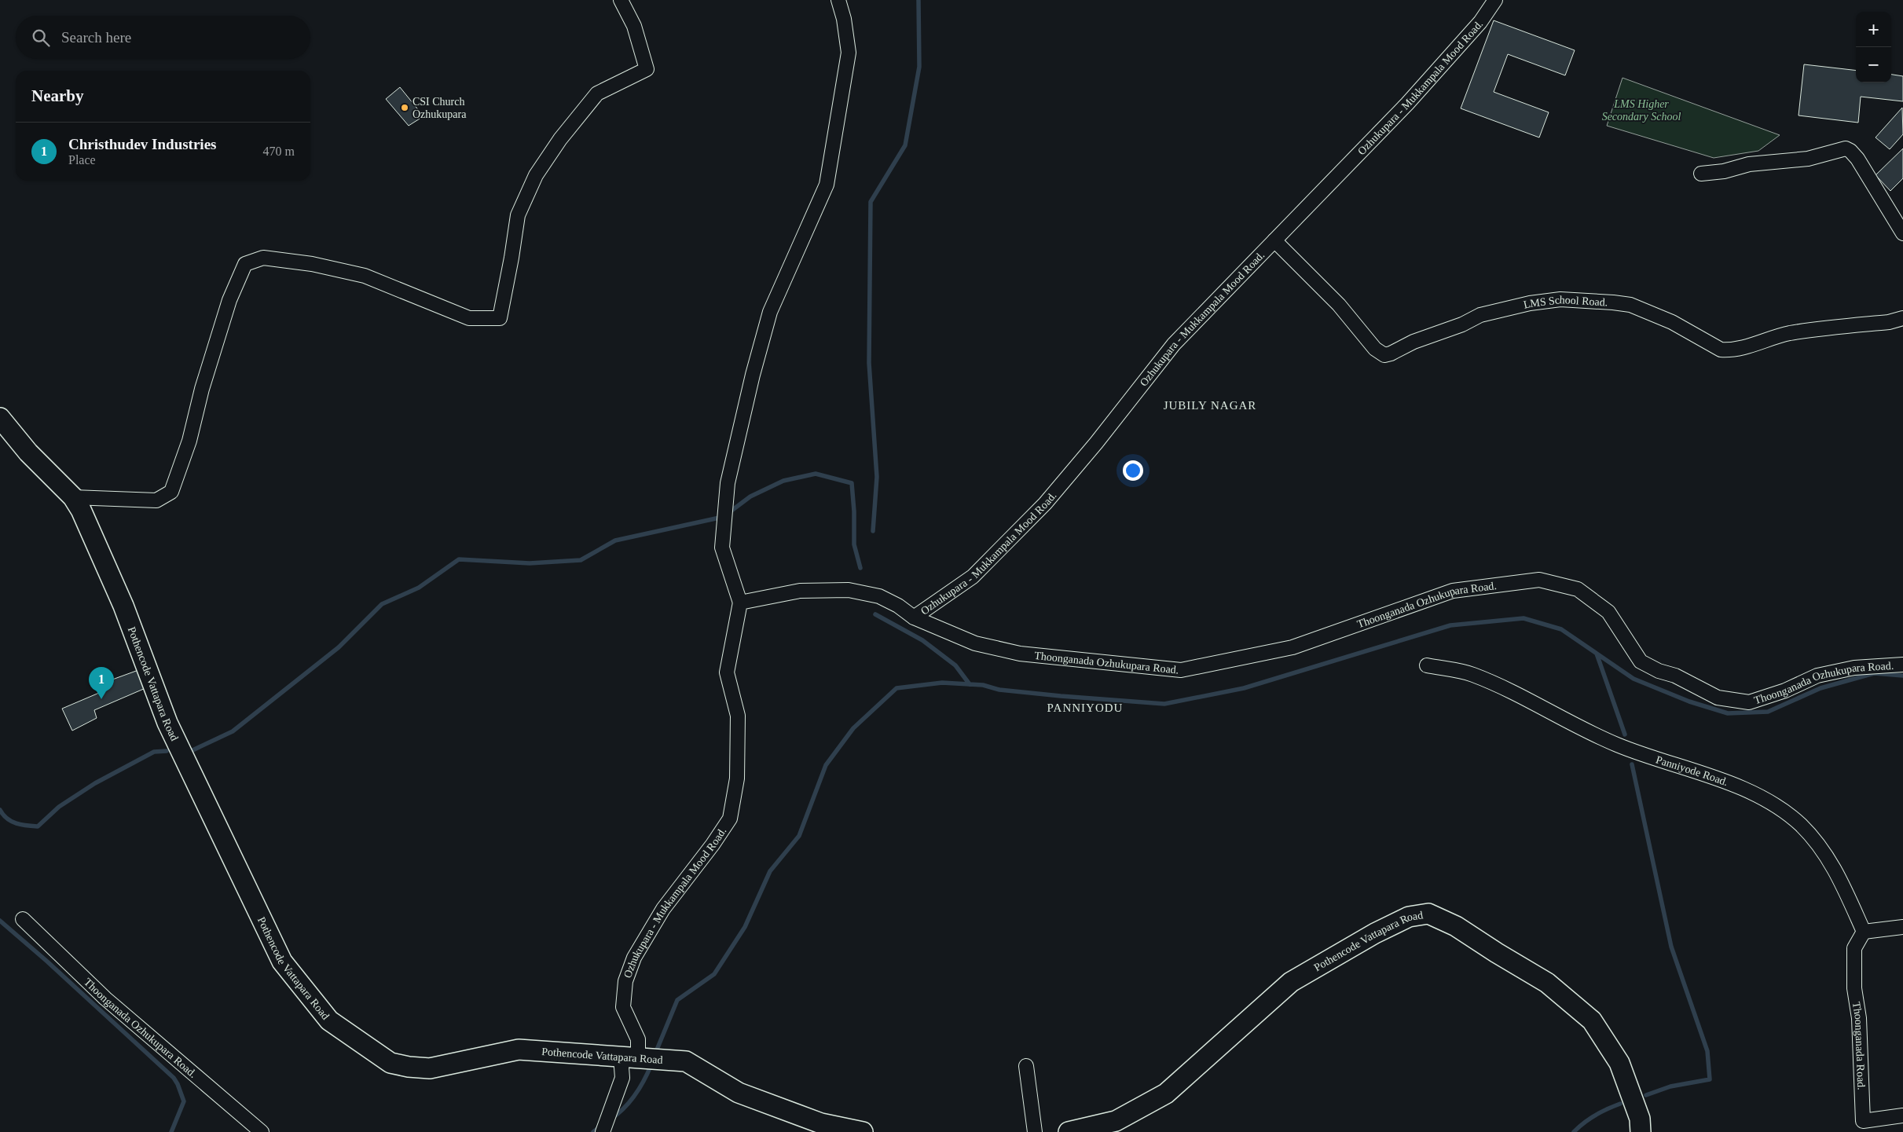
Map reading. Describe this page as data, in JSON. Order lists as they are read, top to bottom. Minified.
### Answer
{"streets":{"main road":["Pothencode Vattapara Road"],"street":["Ozhukupara - Mukkampala Mood Road.","LMS School Road.","Thoonganada Ozhukupara Road.","Panniyode Road.","Thoonganada Road."]},"crossings":[["Ozhukupara - Mukkampala Mood Road.","LMS School Road."],["Ozhukupara - Mukkampala Mood Road.","Thoonganada Ozhukupara Road."],["Ozhukupara - Mukkampala Mood Road.","Pothencode Vattapara Road"],["Panniyode Road.","Thoonganada Road."]],"districts":["JUBILY NAGAR","PANNIYODU"],"parks":["LMS Higher Secondary School"],"places":["CSI Church Ozhukupara"],"page":{"map_buttons":["+","−"],"search":"Search here","heading":"Nearby","list":[{"mark":"1","name":"Christhudev Industries","note":"Place","value":"470 m"}],"pins":"1"}}
